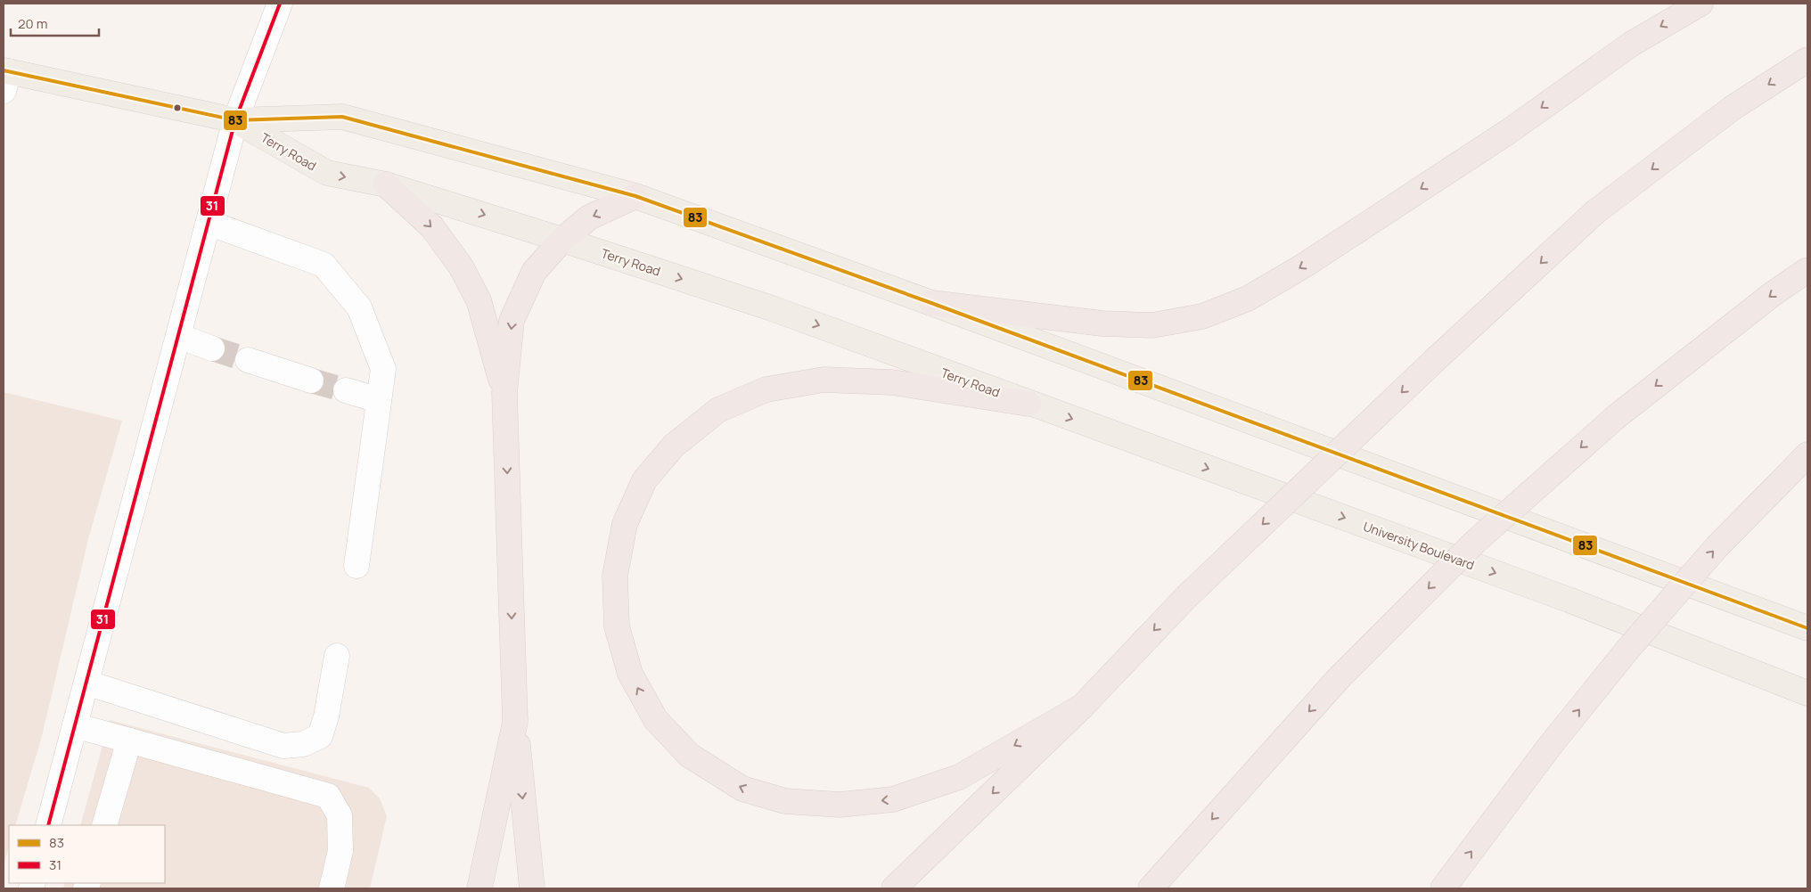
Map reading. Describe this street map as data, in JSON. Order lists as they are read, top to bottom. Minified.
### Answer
{"streets":{"main road":["Terry Road","University Boulevard"]},"crossings":[["Terry Road","University Boulevard"]],"one_way":["University Boulevard"],"lines":["transit line 31","transit line 83"],"legend":["83","31"],"scale_bar":"20 m"}
